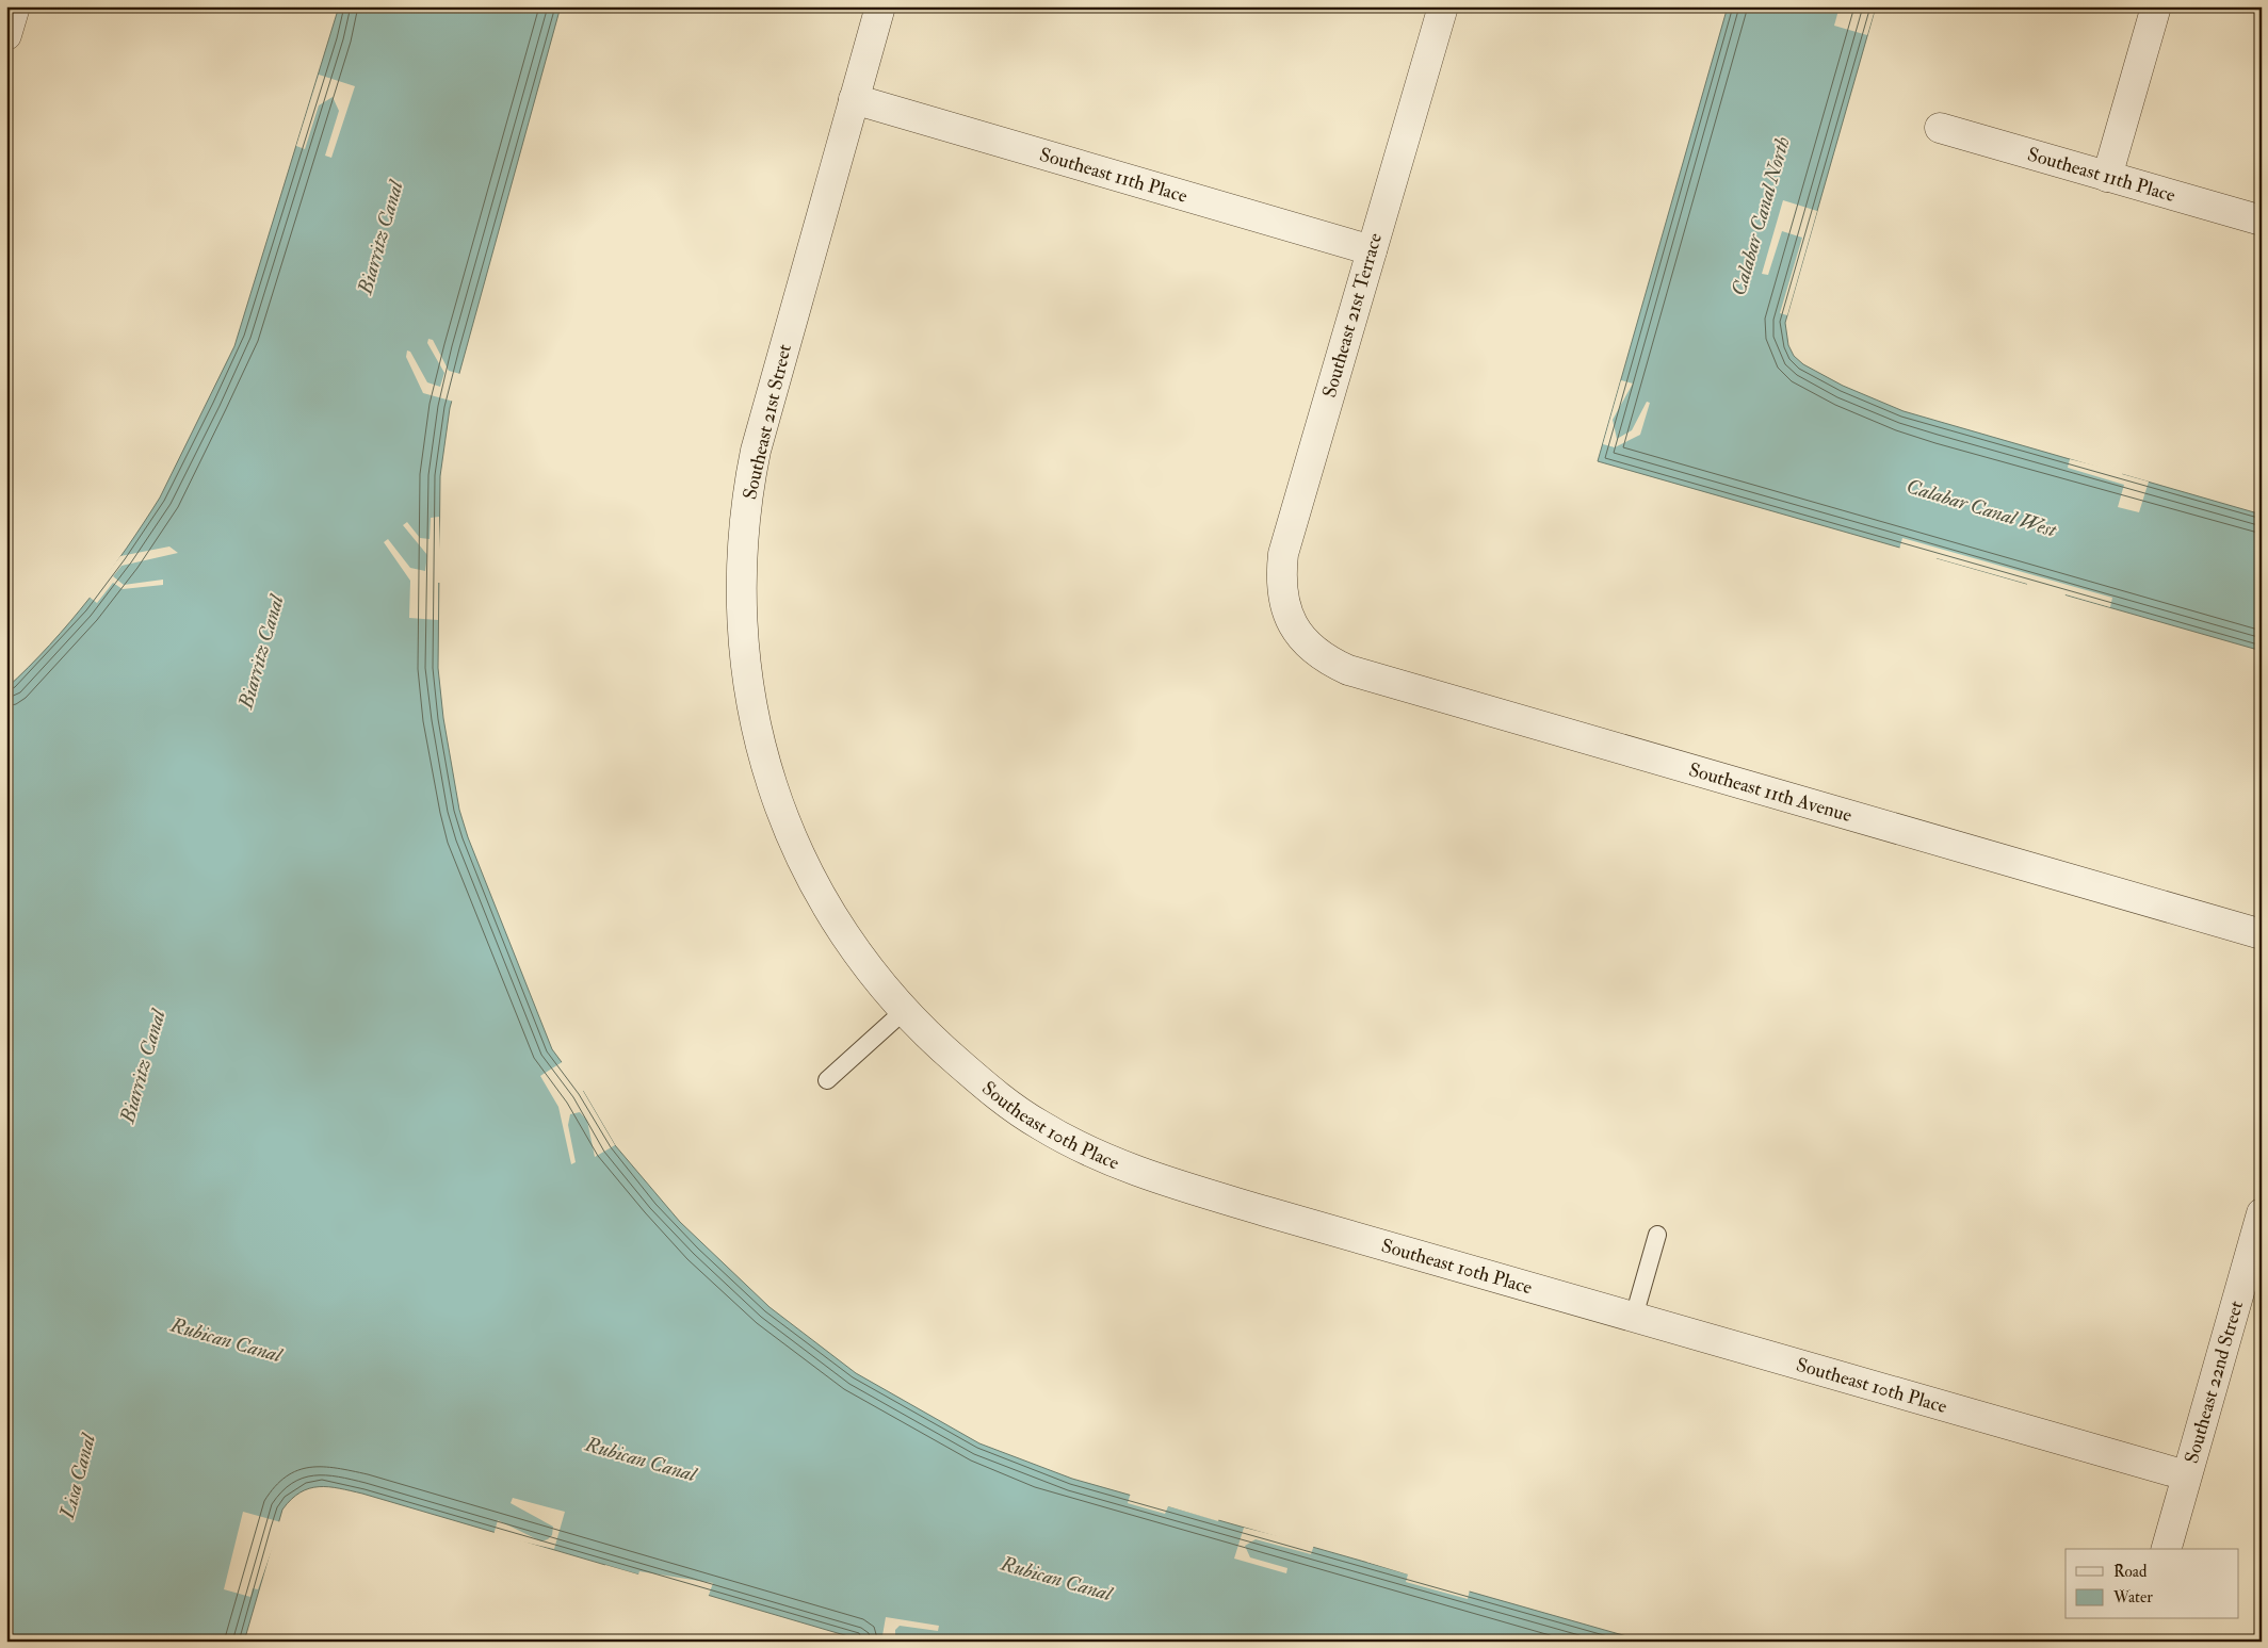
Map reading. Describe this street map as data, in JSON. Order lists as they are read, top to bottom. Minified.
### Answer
{"streets":{"street":["Southeast 11th Place","Southeast 21st Terrace","Southeast 21st Street","Southeast 11th Avenue","Southeast 10th Place","Southeast 22nd Street"]},"crossings":[["Southeast 11th Place","Southeast 21st Terrace"],["Southeast 11th Place","Southeast 21st Street"],["Southeast 21st Terrace","Southeast 11th Avenue"],["Southeast 21st Street","Southeast 10th Place"],["Southeast 10th Place","Southeast 22nd Street"]],"water":["Calabar Canal North","Biarritz Canal","Calabar Canal West","Rubican Canal","Lisa Canal"],"legend":["Road","Water"]}
